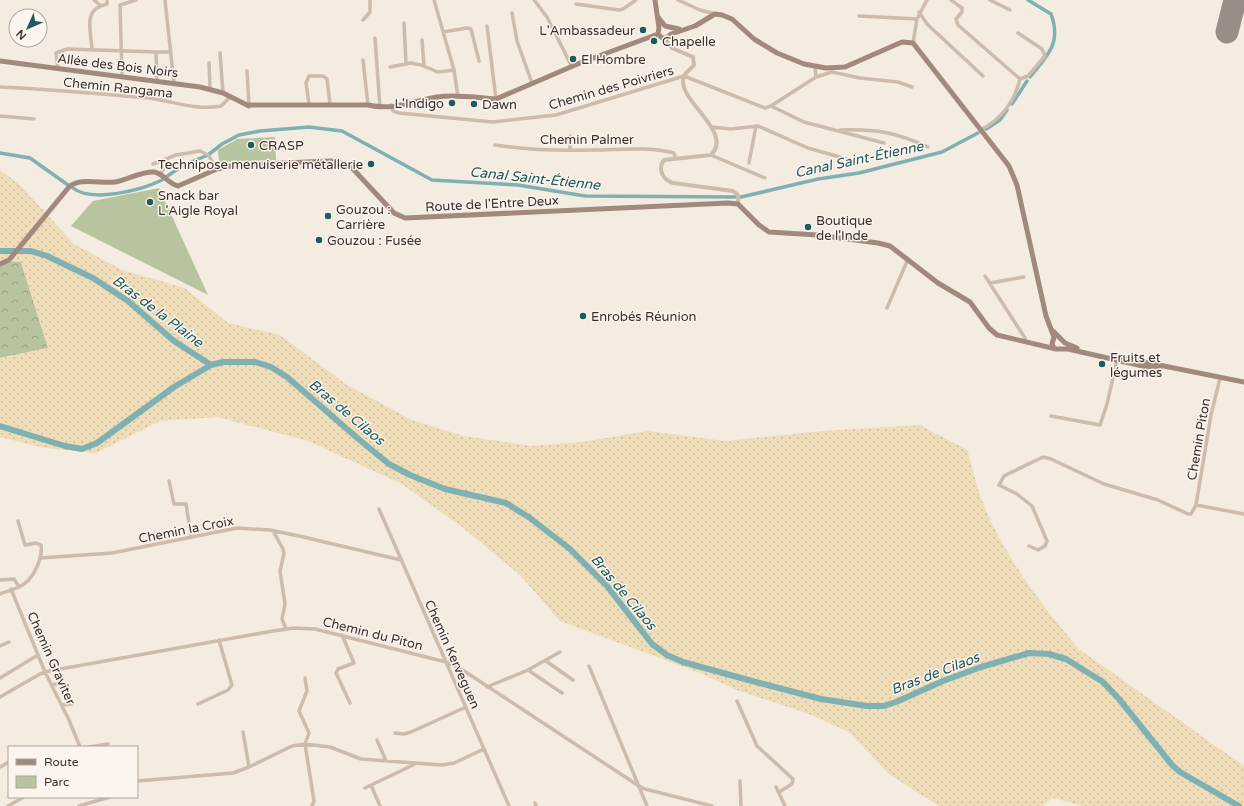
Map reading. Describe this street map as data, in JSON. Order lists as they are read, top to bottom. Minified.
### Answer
{"streets":{"main road":["Allée des Bois Noirs","Route de l'Entre Deux"],"street":["Chemin Rangama","Chemin des Poivriers","Chemin Palmer","Chemin Piton","Chemin la Croix","Chemin du Piton","Chemin Kerveguen","Chemin Graviter"]},"crossings":[["Allée des Bois Noirs","Chemin Rangama"],["Allée des Bois Noirs","Chemin des Poivriers"],["Chemin la Croix","Chemin Kerveguen"],["Chemin du Piton","Chemin Kerveguen"],["Chemin du Piton","Chemin Graviter"]],"water":["Canal Saint-Étienne","Bras de la Plaine","Bras de Cilaos"],"places":["L'Ambassadeur","Chapelle","El Hombre","L'Indigo","Dawn","CRASP","Technipose menuiserie métallerie","Snack bar L'Aigle Royal","Gouzou : Carrière","Boutique de l'Inde","Gouzou : Fusée","Enrobés Réunion","Fruits et légumes"],"legend":["Route","Parc"],"north":"bottom left"}
